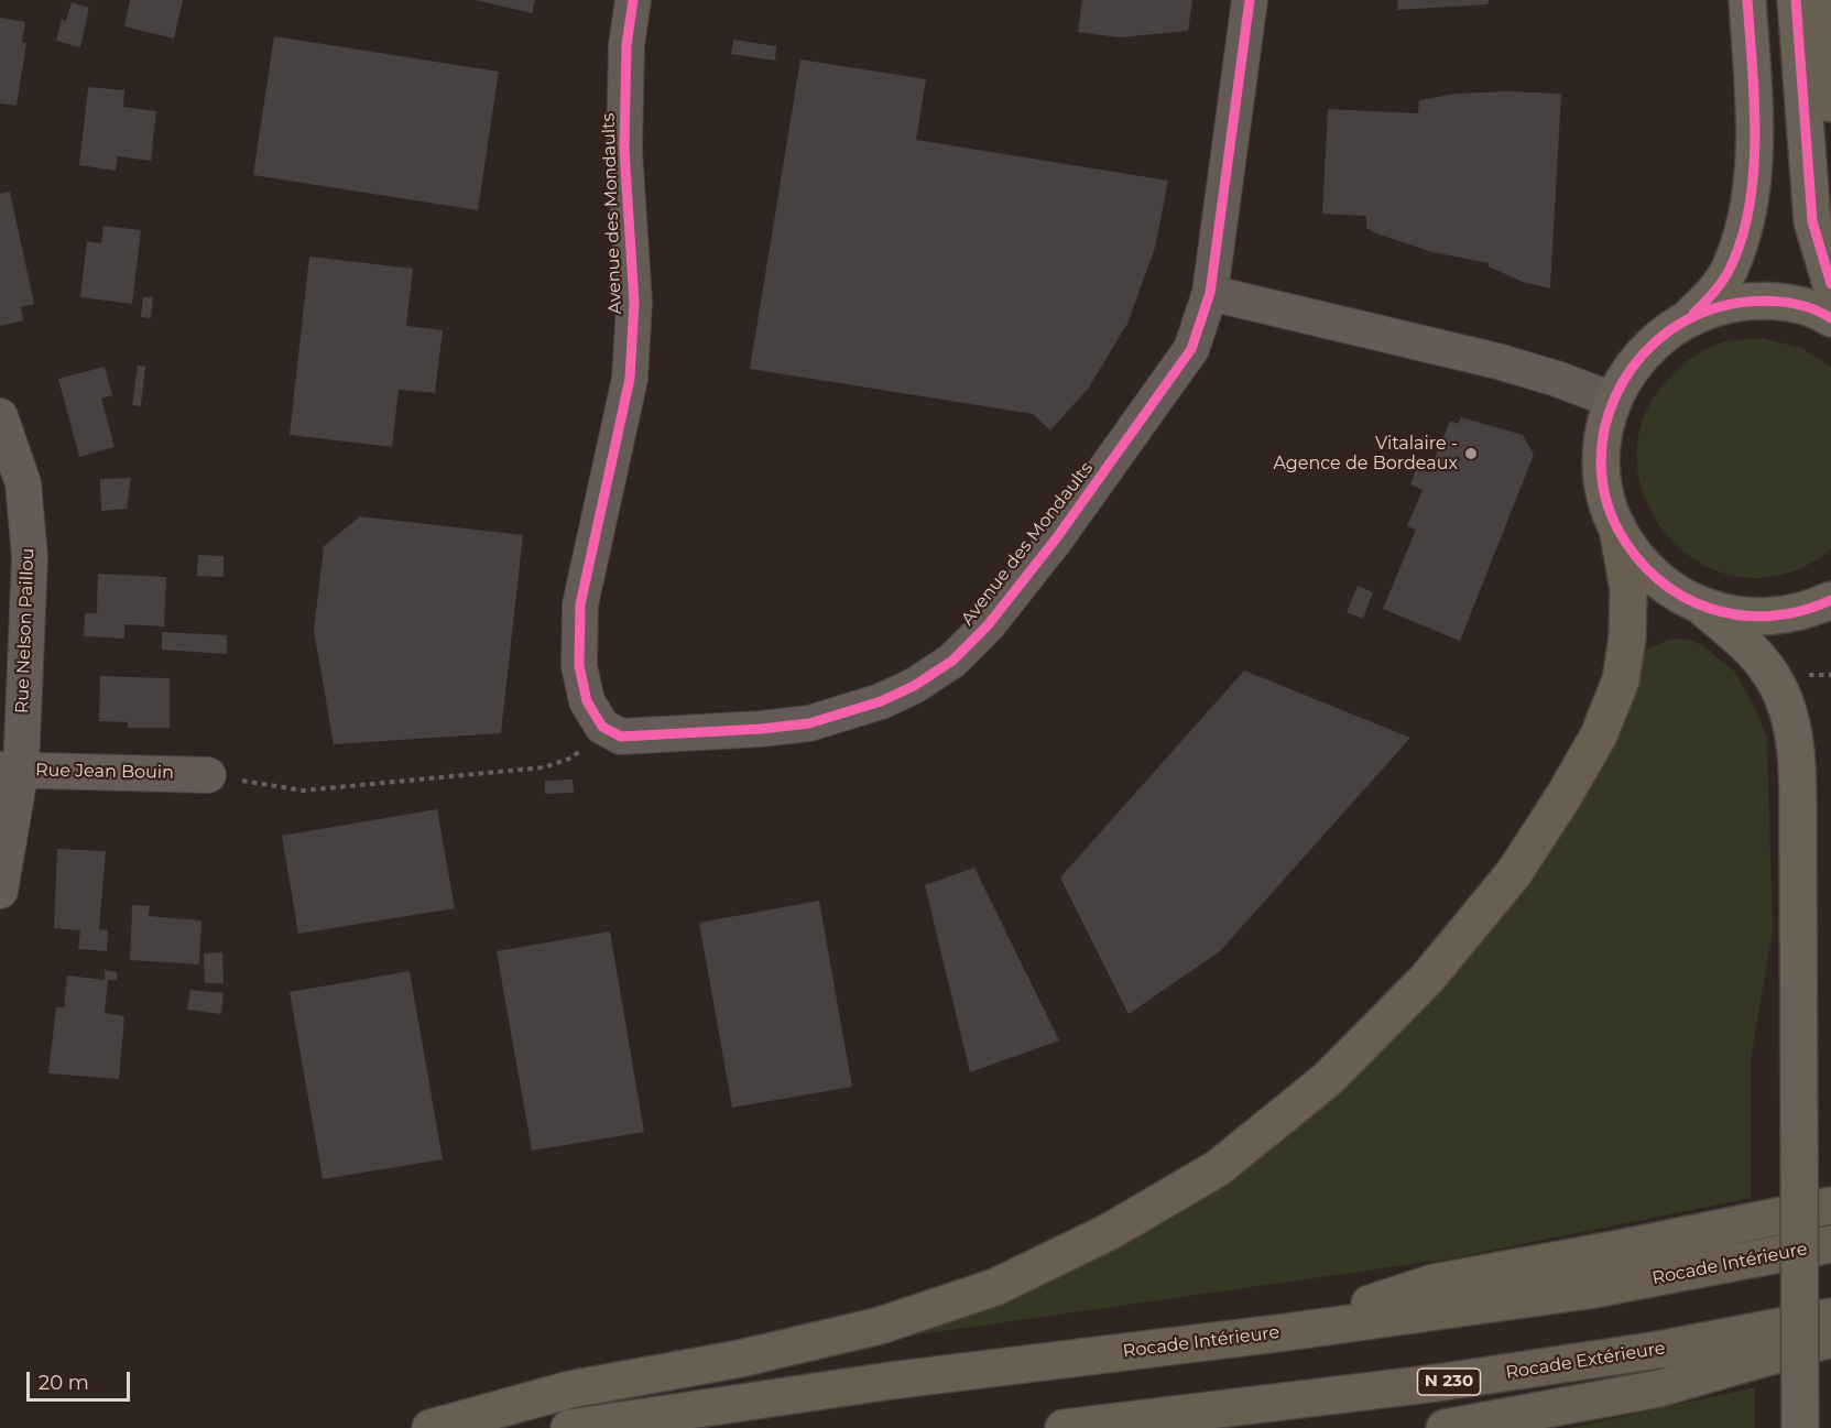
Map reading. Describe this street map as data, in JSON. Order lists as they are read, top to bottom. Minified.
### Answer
{"streets":{"highway":["Rocade Intérieure","Rocade Extérieure","N 230"],"street":["Avenue des Mondaults","Rue Nelson Paillou","Rue Jean Bouin"]},"crossings":[["Rue Nelson Paillou","Rue Jean Bouin"]],"places":["Vitalaire - Agence de Bordeaux"],"scale_bar":"20 m"}
